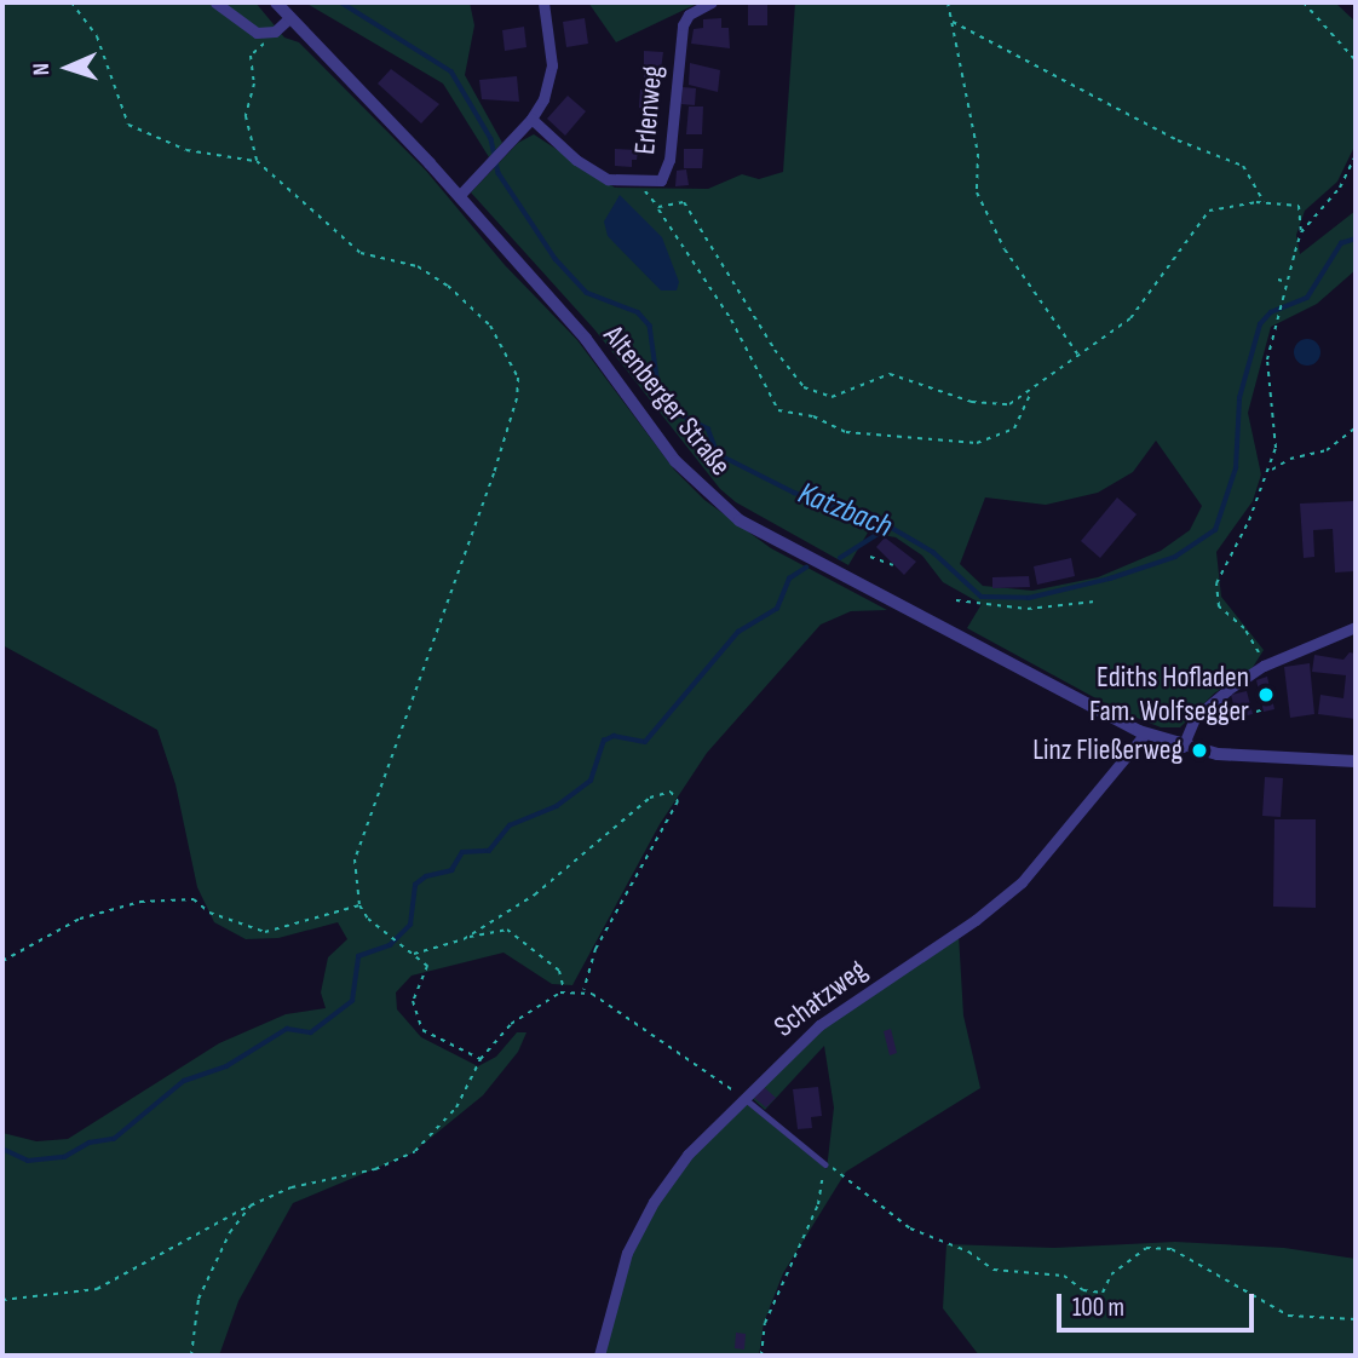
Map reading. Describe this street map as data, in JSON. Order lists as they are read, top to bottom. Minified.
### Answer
{"streets":{"street":["Erlenweg","Altenberger Straße","Schatzweg"]},"crossings":[["Altenberger Straße","Schatzweg"]],"water":["Katzbach"],"places":["Ediths Hofladen Fam. Wolfsegger","Linz Fließerweg"],"scale_bar":"100 m","north":"left"}
